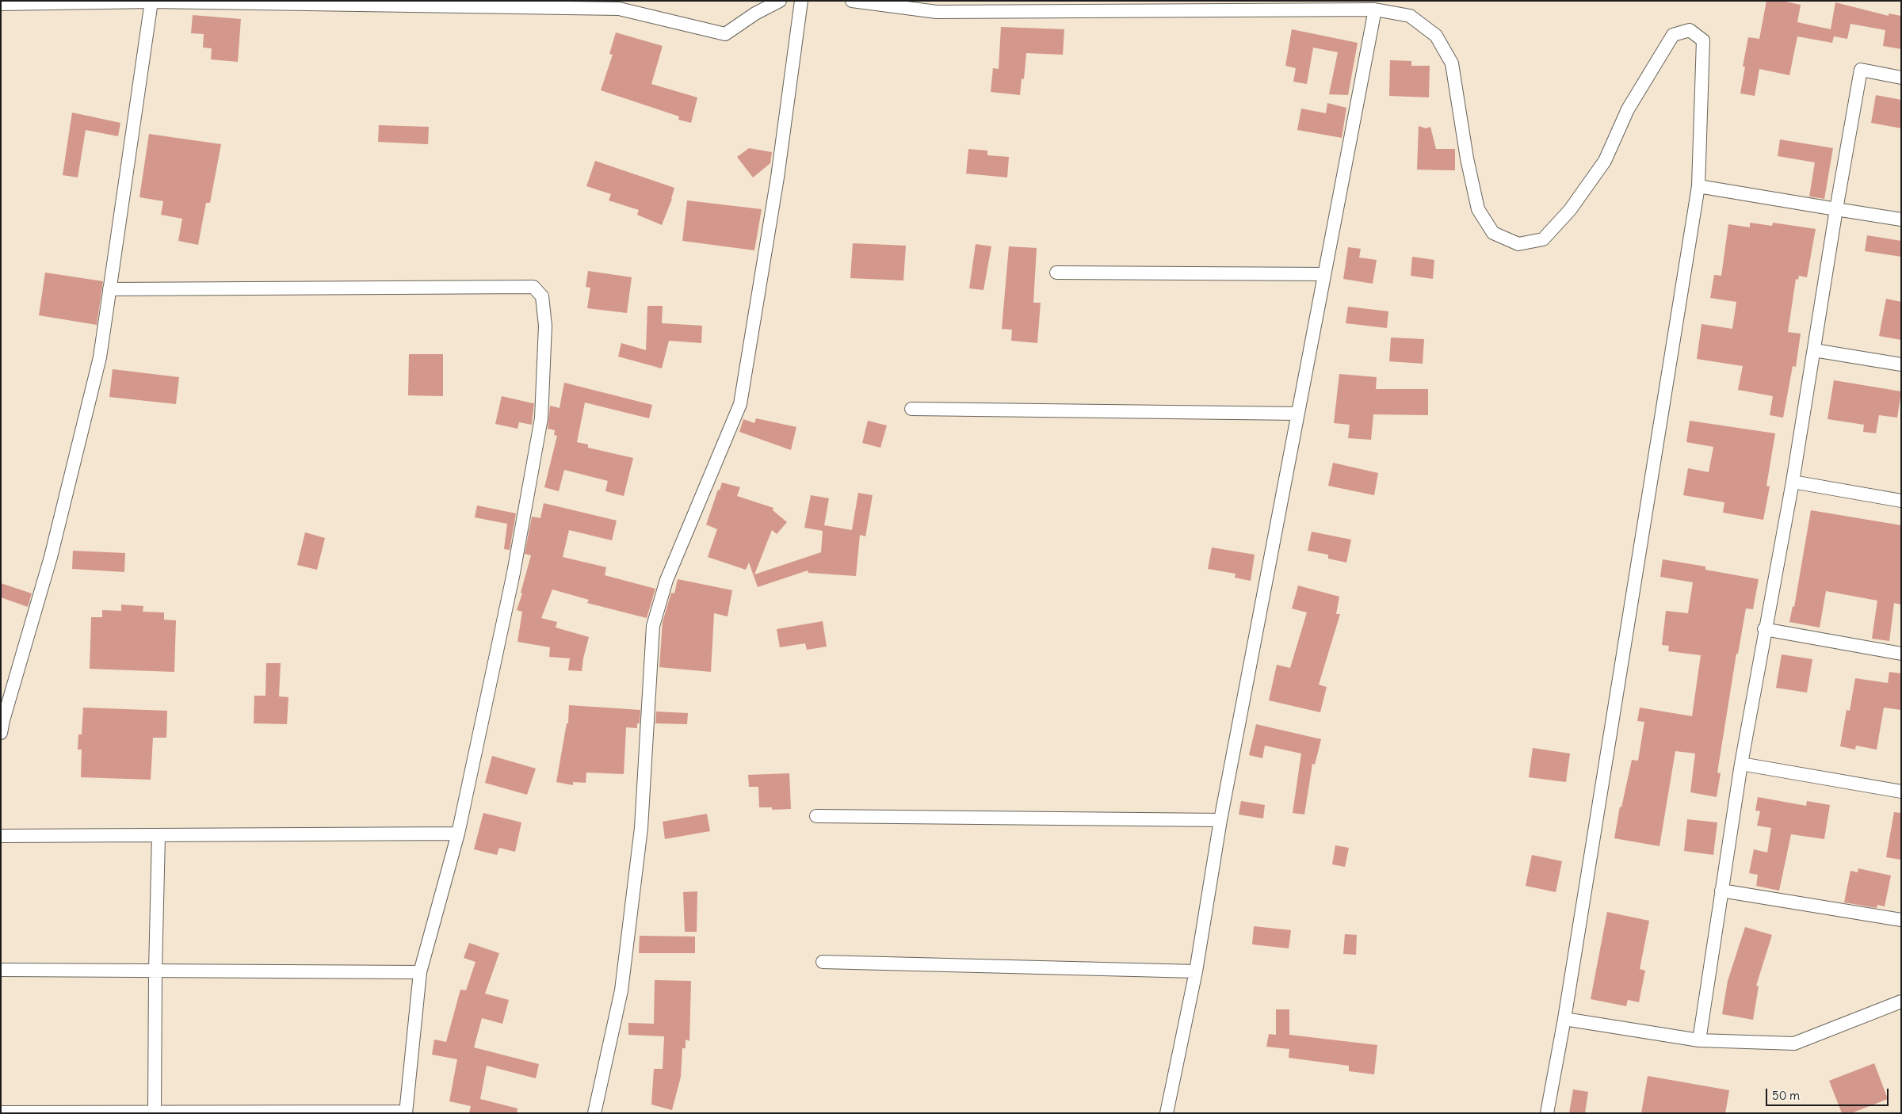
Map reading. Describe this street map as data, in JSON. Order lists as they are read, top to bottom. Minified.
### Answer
{"scale_bar":"50 m"}
